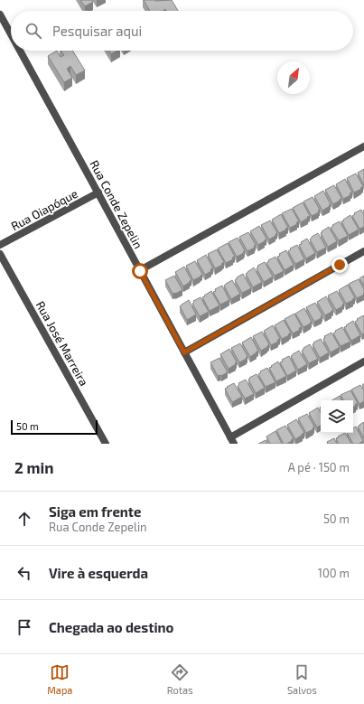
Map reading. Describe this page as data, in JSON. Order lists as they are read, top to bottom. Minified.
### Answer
{"streets":{"street":["Rua Conde Zepelin","Rua Oiapóque","Rua José Marreira"]},"crossings":[["Rua Conde Zepelin","Rua Oiapóque"]],"scale_bar":"50 m","north":"top right","page":{"search":"Pesquisar aqui","scale":"50 m","heading":["2 min","A pé · 150 m"],"list":[["Siga em frente","Rua Conde Zepelin","50 m"],["Vire à esquerda","100 m"],"Chegada ao destino"],"nav":["Mapa","Rotas","Salvos"]}}
